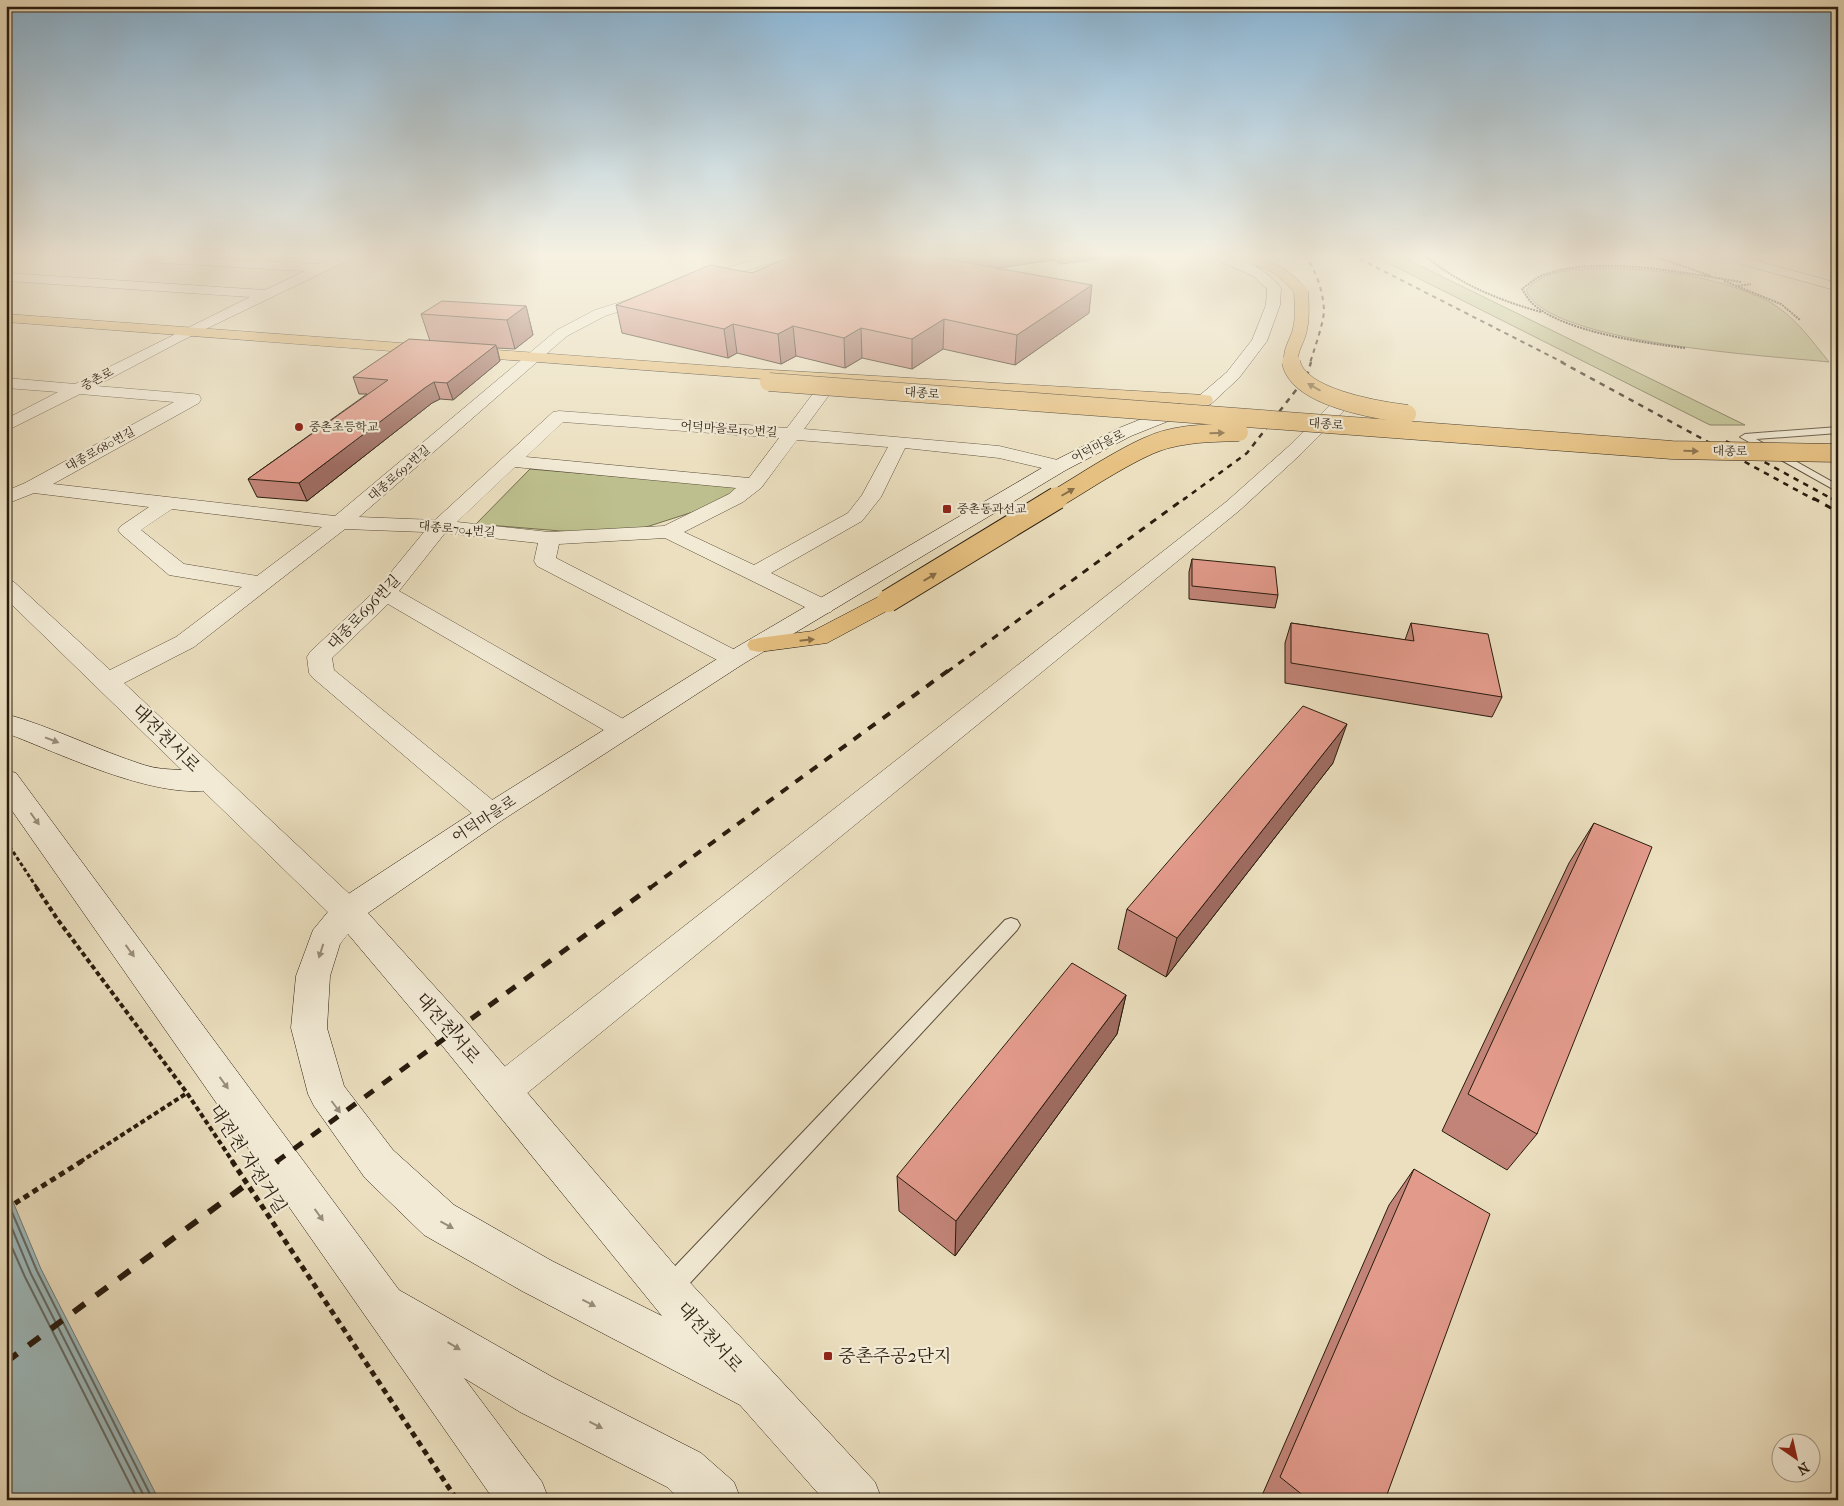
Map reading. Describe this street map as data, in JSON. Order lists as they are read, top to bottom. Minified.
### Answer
{"streets":{"main road":["대종로"],"street":["중촌로","어덕마을로150번길","어덕마을로","대종로680번길","대종로692번길","대종로704번길","대종로696번길","대전천서로"],"path":["대전천 자전거길"]},"crossings":[["중촌로","대종로"],["중촌로","대종로680번길"],["대종로","대종로692번길"],["어덕마을로150번길","어덕마을로"],["어덕마을로150번길","대종로704번길"],["어덕마을로150번길","대종로696번길"],["어덕마을로","대종로696번길"],["어덕마을로","대전천서로"],["대종로680번길","대종로704번길"],["대종로692번길","대종로704번길"],["대종로692번길","대전천서로"],["대종로704번길","대종로696번길"]],"places":{"other":["중촌초등학교"],"transit":["중촌동과선교","중촌주공2단지"]},"north":"bottom right"}
